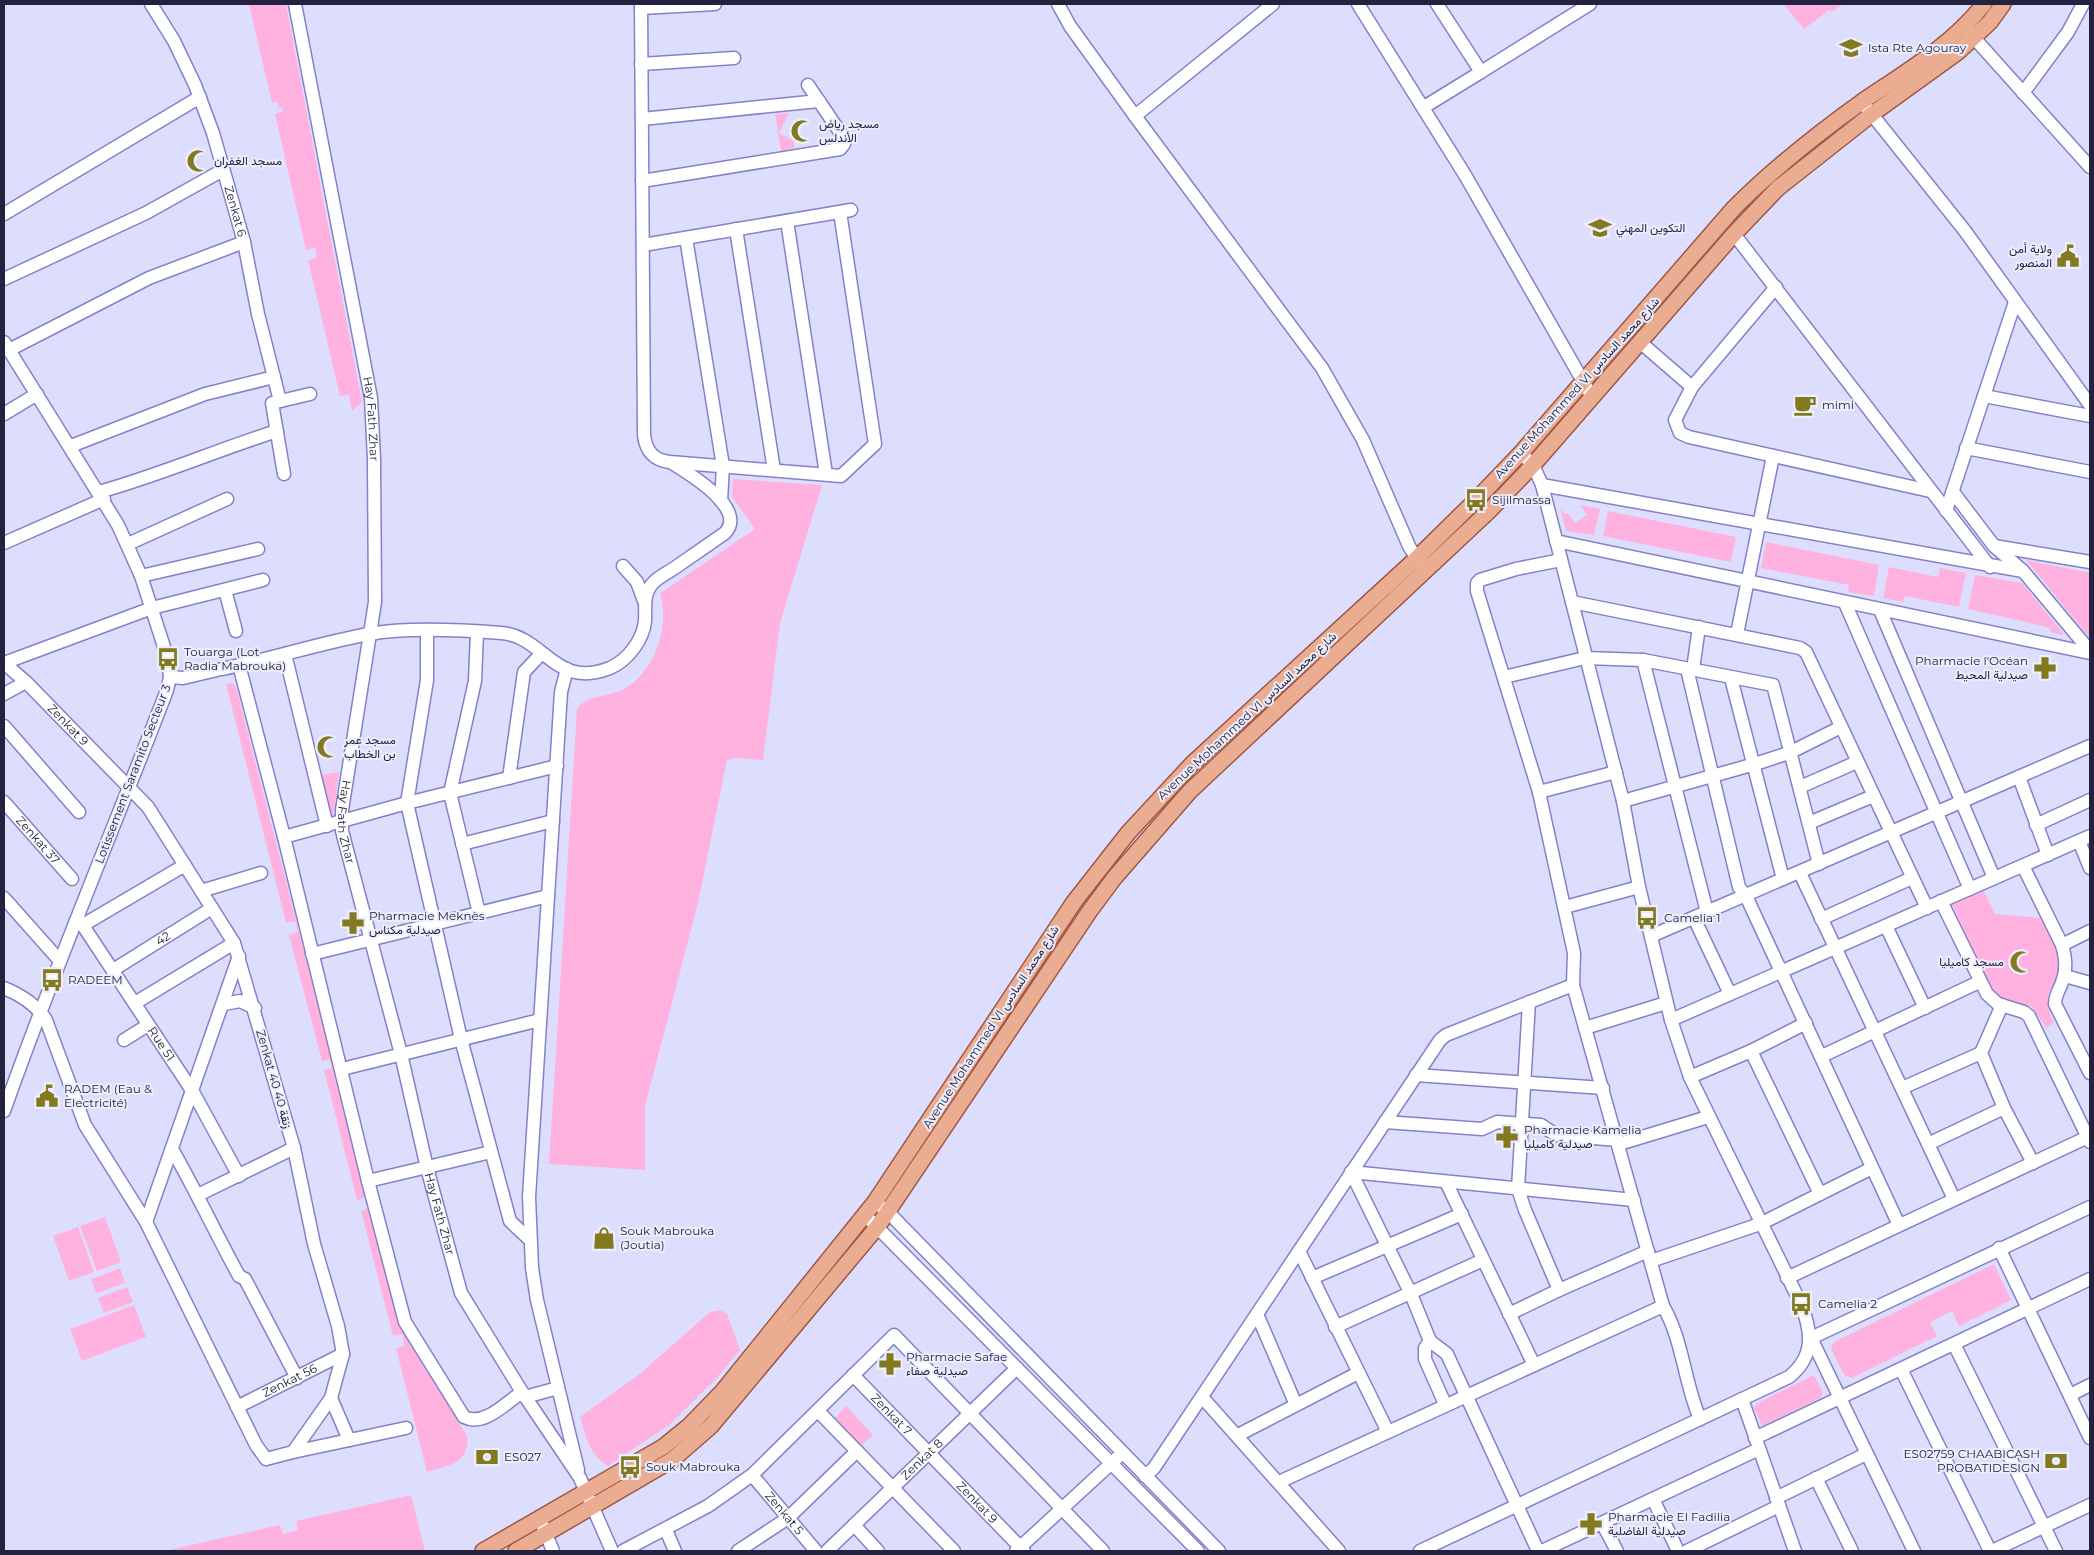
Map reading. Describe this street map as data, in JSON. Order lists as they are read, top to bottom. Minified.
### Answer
{"streets":{"main road":["Avenue Mohammed VI شارع محمد السادس"],"street":["Zenkat 6","Hay Fath Zhar","Zenkat 9","Lotissement Saramito Secteur 3","Zenkat 37","42","Rue 51","Zenkat 40 زنقة 40","Zenkat 56","Zenkat 7","Zenkat 8","Zenkat 5"]},"crossings":[["Avenue Mohammed VI شارع محمد السادس","Hay Fath Zhar"],["Zenkat 9","Lotissement Saramito Secteur 3"],["Zenkat 9","Zenkat 40 زنقة 40"],["Zenkat 9","Zenkat 7"],["Zenkat 9","Zenkat 8"],["Lotissement Saramito Secteur 3","Rue 51"],["Lotissement Saramito Secteur 3","Zenkat 40 زنقة 40"],["42","Rue 51"],["42","Zenkat 40 زنقة 40"],["Zenkat 40 زنقة 40","Zenkat 56"],["Zenkat 7","Zenkat 8"]],"places":{"school or university":["Ista Rte Agouray","التكوين المهني"],"mosque":["مسجد رياض الأندلس","مسجد الغفران","مسجد عمر بن الخطاب","مسجد كاميليا"],"public building":["ولاية أمن المنصور","RADEM (Eau & Electricité)"],"cafe":["mimi"],"bus stop":["Sijilmassa","Touarga (Lot Radia Mabrouka)","Camelia 1","RADEEM","Camelia 2","Souk Mabrouka"],"pharmacy":["Pharmacie l'Océan صيدلية المحيط","Pharmacie Meknès صيدلية مكناس","Pharmacie Kamelia صيدلية كاميليا","Pharmacie Safae صيدلية صفاء","Pharmacie El Fadilia صيدلية الفاضلية"],"shop":["Souk Mabrouka (Joutia)"],"bank":["ES027","ES02759 CHAABICASH PROBATIDESIGN"]}}
